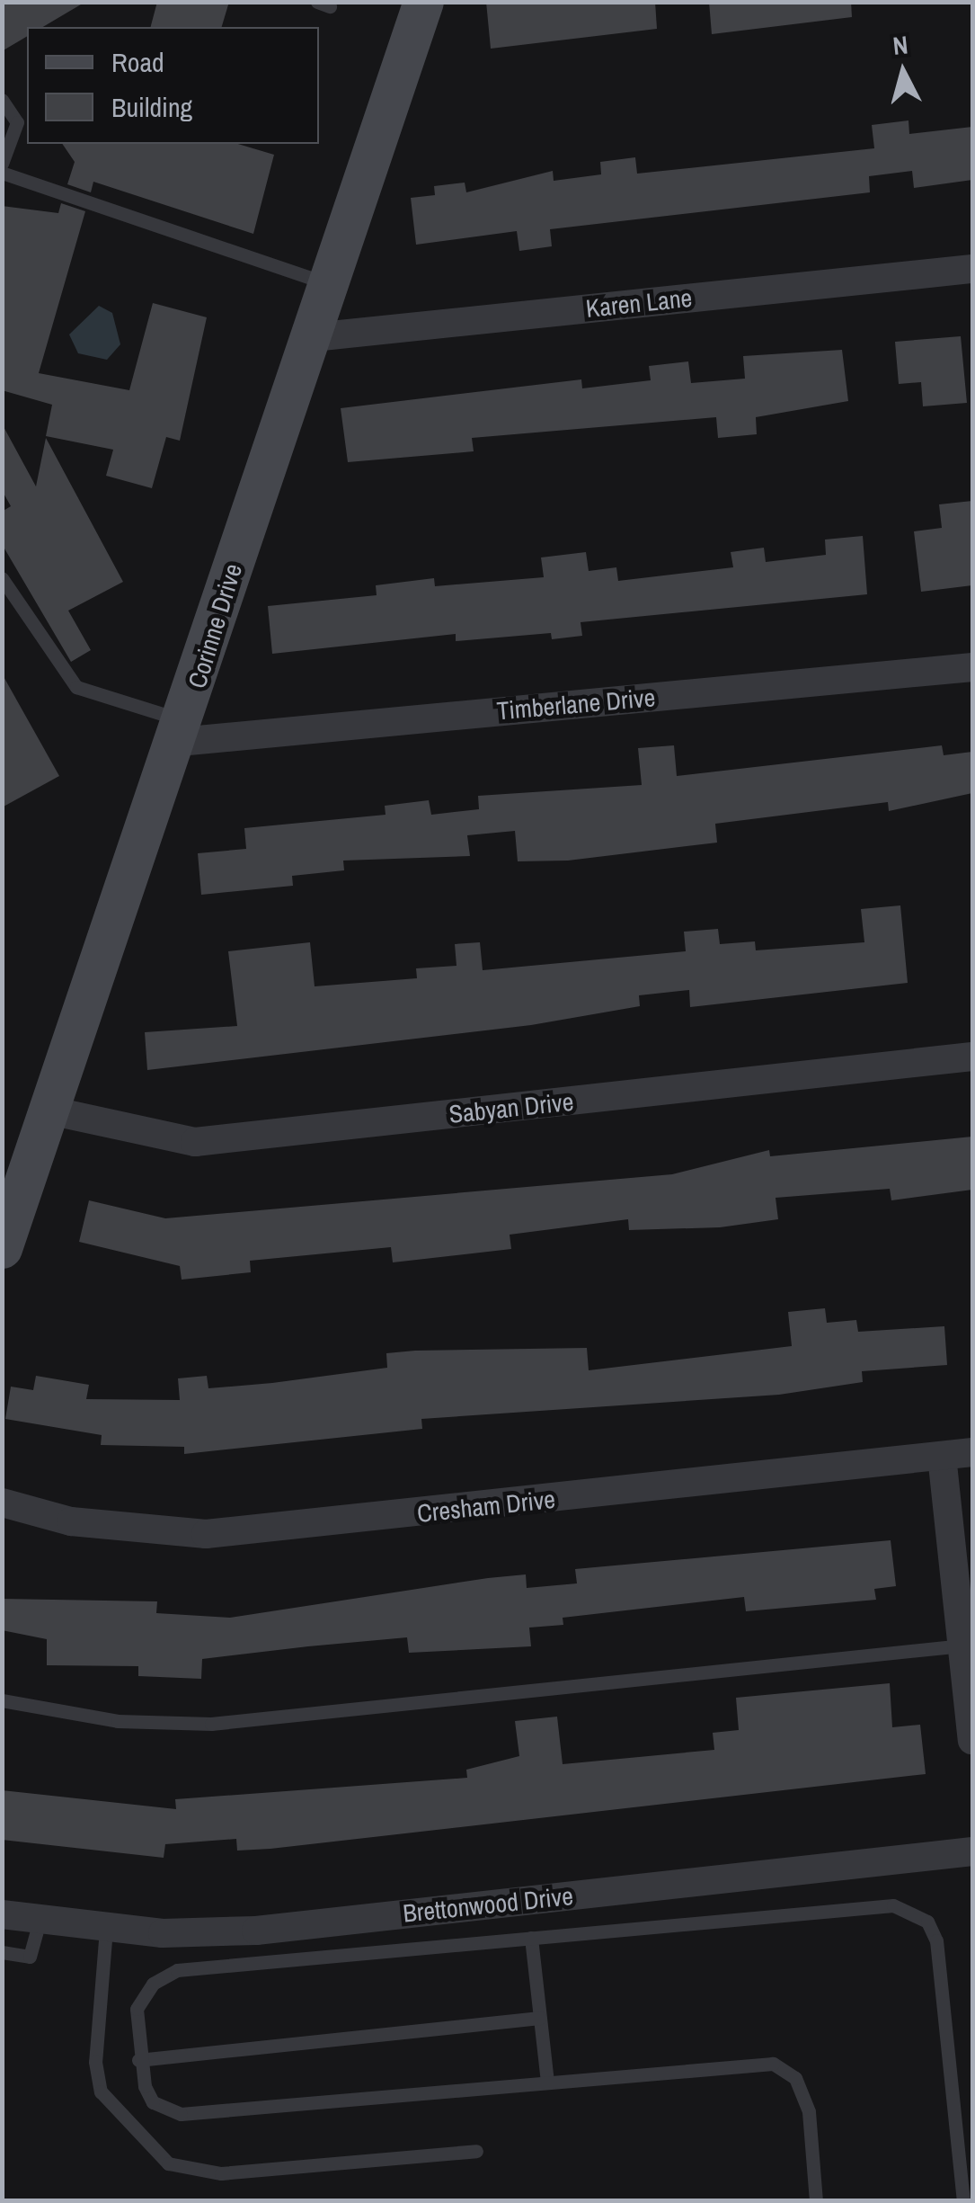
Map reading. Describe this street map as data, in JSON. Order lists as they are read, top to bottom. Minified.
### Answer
{"streets":{"street":["Karen Lane","Corinne Drive","Timberlane Drive","Sabyan Drive","Cresham Drive","Brettonwood Drive"]},"crossings":[["Karen Lane","Corinne Drive"],["Corinne Drive","Timberlane Drive"],["Corinne Drive","Sabyan Drive"]],"legend":["Road","Building"],"north":"top"}
